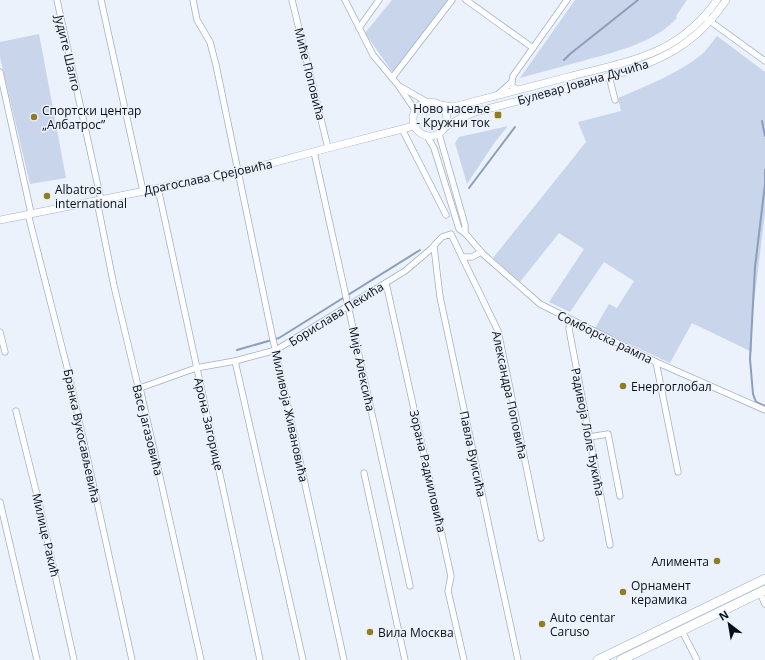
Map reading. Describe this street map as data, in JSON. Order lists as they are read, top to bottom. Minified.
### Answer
{"streets":{"street":["Јудите Шалго","Миће Поповића","Булевар Јована Дучића","Драгослава Срејовића","Борислава Пекића","Сомборска рампа","Мије Алексића","Александра Поповића","Миливоја Живановића","Арона Загорице","Васе Јагазовића","Радивоја Лоле Ђукића","Бранка Вукосављевића","Павла Вуисића","Зорана Радмиловића","Милице Ракић"]},"crossings":[["Јудите Шалго","Драгослава Срејовића"],["Јудите Шалго","Васе Јагазовића"],["Миће Поповића","Драгослава Срејовића"],["Булевар Јована Дучића","Драгослава Срејовића"],["Булевар Јована Дучића","Сомборска рампа"],["Драгослава Срејовића","Сомборска рампа"],["Драгослава Срејовића","Мије Алексића"],["Драгослава Срејовића","Миливоја Живановића"],["Драгослава Срејовића","Арона Загорице"],["Драгослава Срејовића","Васе Јагазовића"],["Драгослава Срејовића","Бранка Вукосављевића"],["Борислава Пекића","Мије Алексића"],["Борислава Пекића","Александра Поповића"],["Борислава Пекића","Миливоја Живановића"],["Борислава Пекића","Арона Загорице"],["Борислава Пекића","Васе Јагазовића"],["Борислава Пекића","Павла Вуисића"],["Борислава Пекића","Зорана Радмиловића"],["Сомборска рампа","Радивоја Лоле Ђукића"]],"places":{"transit":["Ново насеље - Кружни ток"],"other":["Спортски центар „Албатрос”","Albatros international","Енергоглобал","Алимента","Орнамент керамика","Auto centar Caruso","Вила Москва"]},"north":"top left"}
